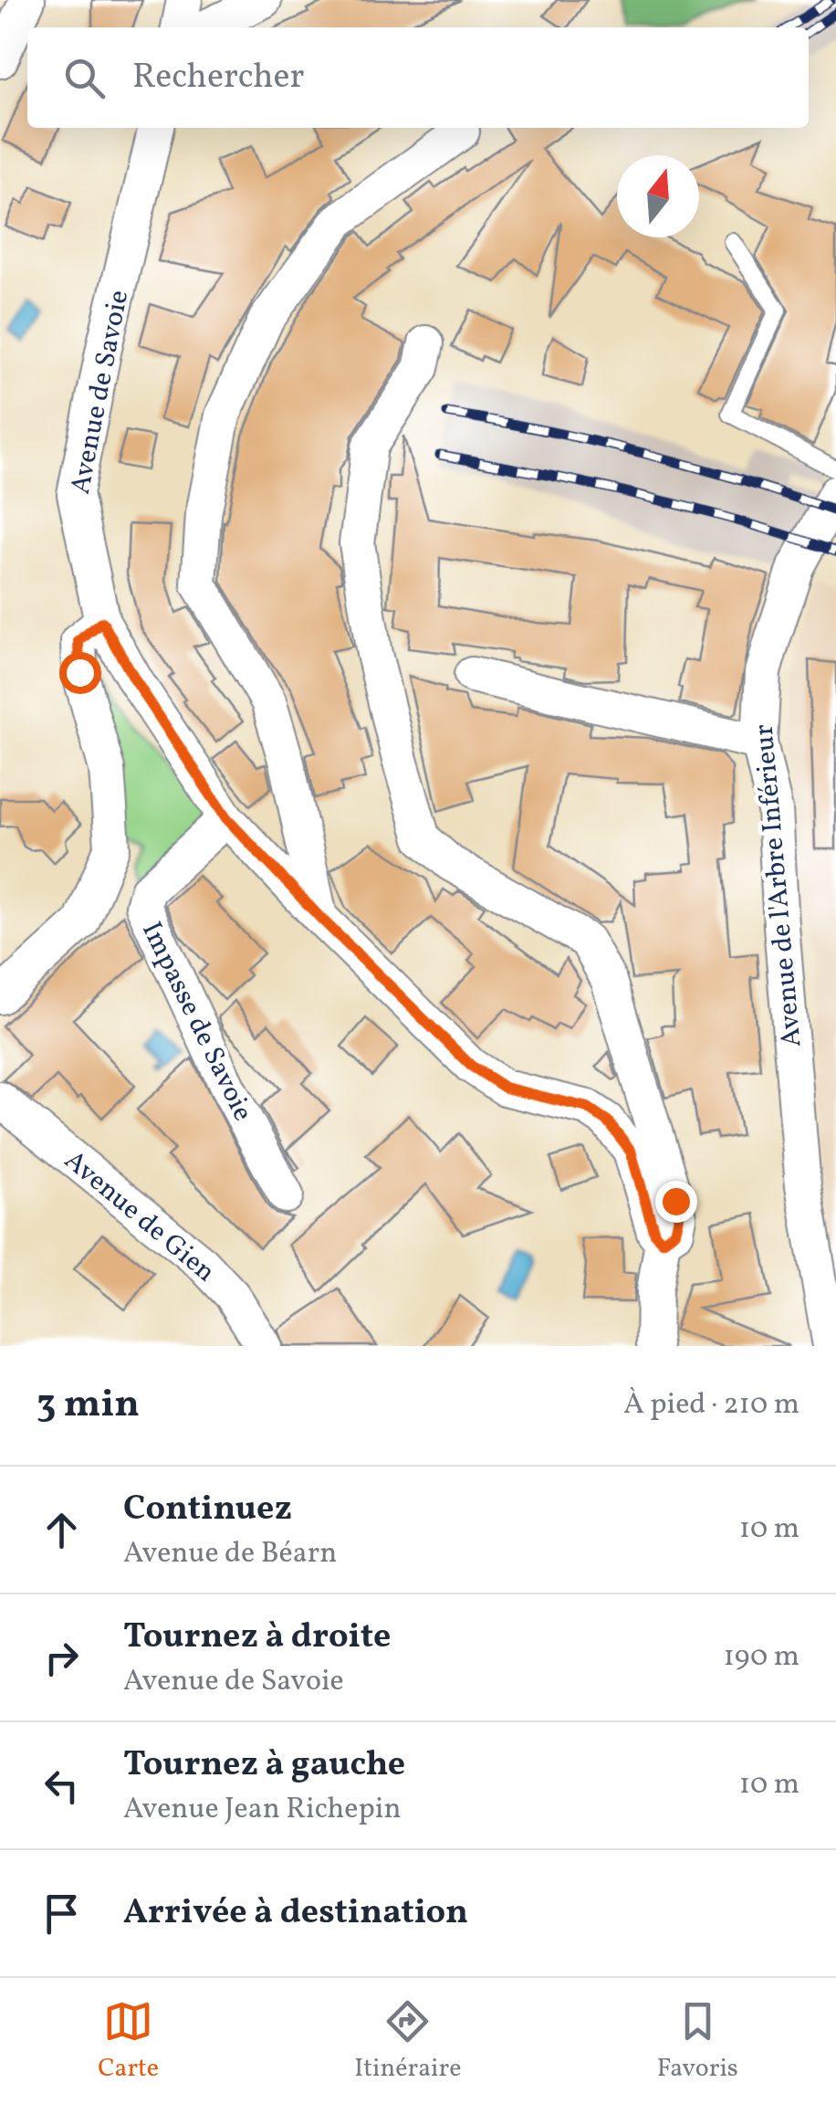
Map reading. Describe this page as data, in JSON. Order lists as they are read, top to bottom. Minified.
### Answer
{"streets":{"street":["Avenue de Savoie","Avenue de l'Arbre Inférieur","Impasse de Savoie","Avenue de Gien"]},"crossings":[["Avenue de Savoie","Impasse de Savoie"]],"north":"top","page":{"search":"Rechercher","heading":["3 min","À pied · 210 m"],"list":[["Continuez","Avenue de Béarn","10 m"],["Tournez à droite","Avenue de Savoie","190 m"],["Tournez à gauche","Avenue Jean Richepin","10 m"],"Arrivée à destination"],"nav":["Carte","Itinéraire","Favoris"]}}
